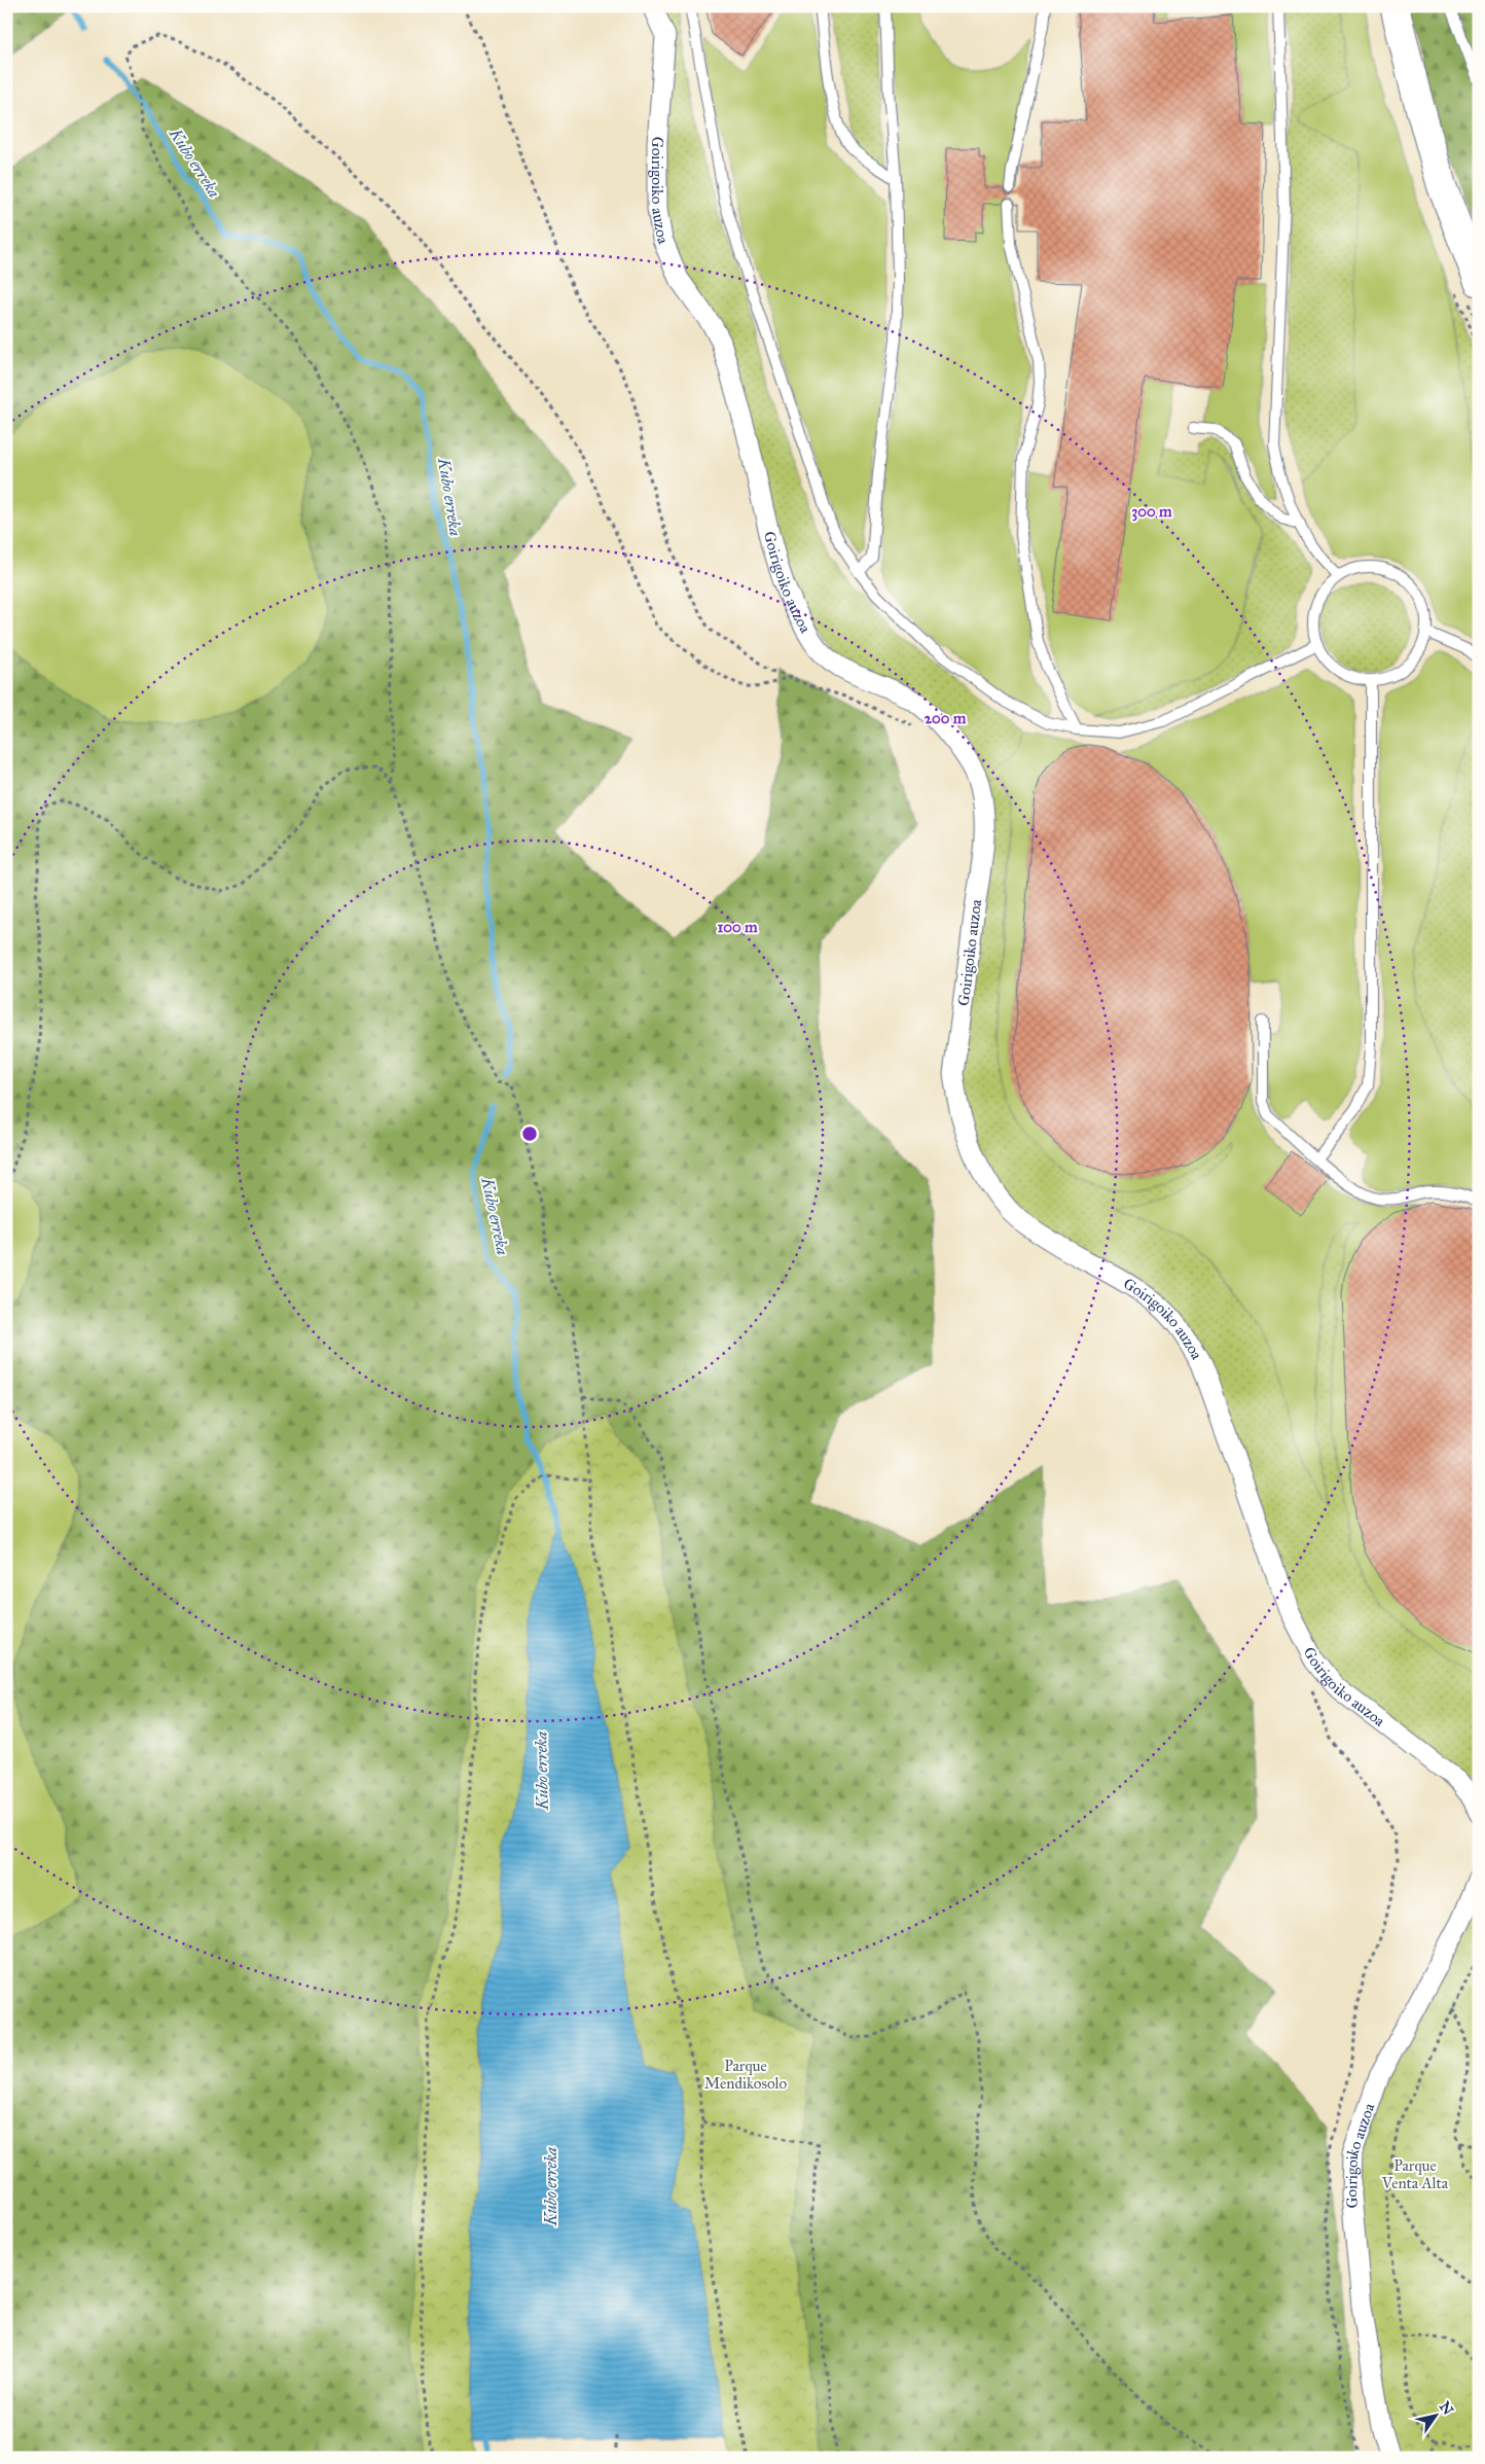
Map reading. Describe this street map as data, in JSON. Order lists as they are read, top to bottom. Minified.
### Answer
{"streets":{"street":["Goirigoiko auzoa"]},"water":["Kubo erreka"],"parks":["Parque Mendikosolo","Parque Venta Alta"],"north":"top right","rings":["300 m","200 m","100 m"]}
